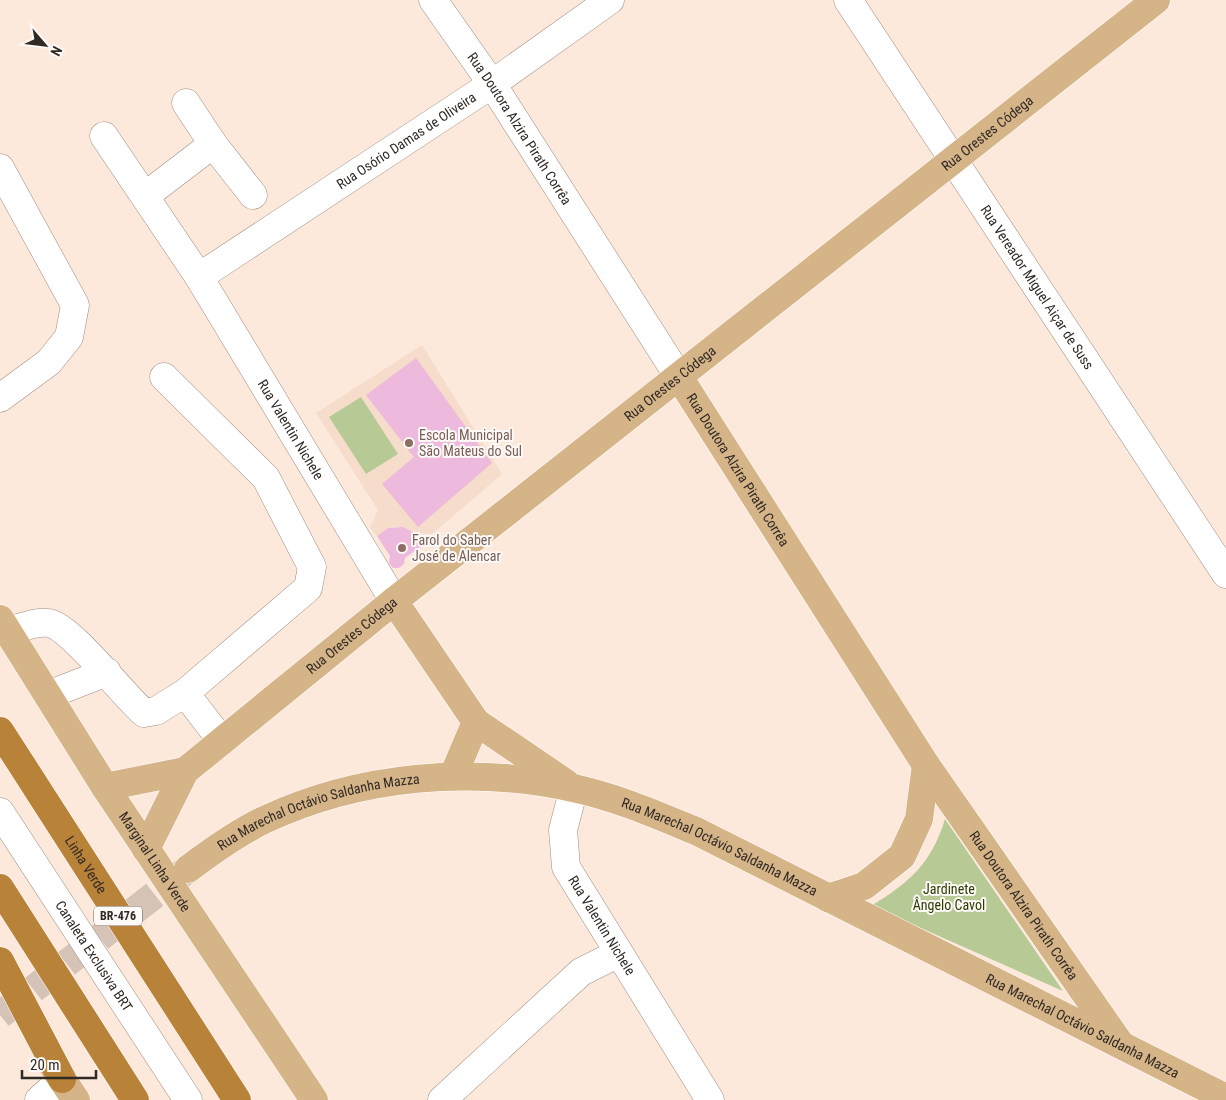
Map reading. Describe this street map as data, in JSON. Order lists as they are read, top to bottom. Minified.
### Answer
{"streets":{"highway":["Linha Verde","BR-476"],"main road":["Rua Doutora Alzira Pirath Corrêa","Rua Orestes Códega","Rua Valentin Nichele","Rua Marechal Octávio Saldanha Mazza","Marginal Linha Verde"],"street":["Rua Osório Damas de Oliveira","Rua Vereador Miguel Aiçar de Suss","Canaleta Exclusiva BRT"]},"crossings":[["Rua Doutora Alzira Pirath Corrêa","Rua Orestes Códega"],["Rua Doutora Alzira Pirath Corrêa","Rua Osório Damas de Oliveira"],["Rua Doutora Alzira Pirath Corrêa","Rua Marechal Octávio Saldanha Mazza"],["Rua Orestes Códega","Rua Vereador Miguel Aiçar de Suss"],["Rua Orestes Códega","Rua Valentin Nichele"],["Rua Orestes Códega","Marginal Linha Verde"],["Rua Osório Damas de Oliveira","Rua Valentin Nichele"],["Rua Valentin Nichele","Rua Marechal Octávio Saldanha Mazza"]],"parks":["Jardinete Ângelo Cavol"],"places":["Escola Municipal São Mateus do Sul","Farol do Saber José de Alencar"],"scale_bar":"20 m","north":"bottom right"}
